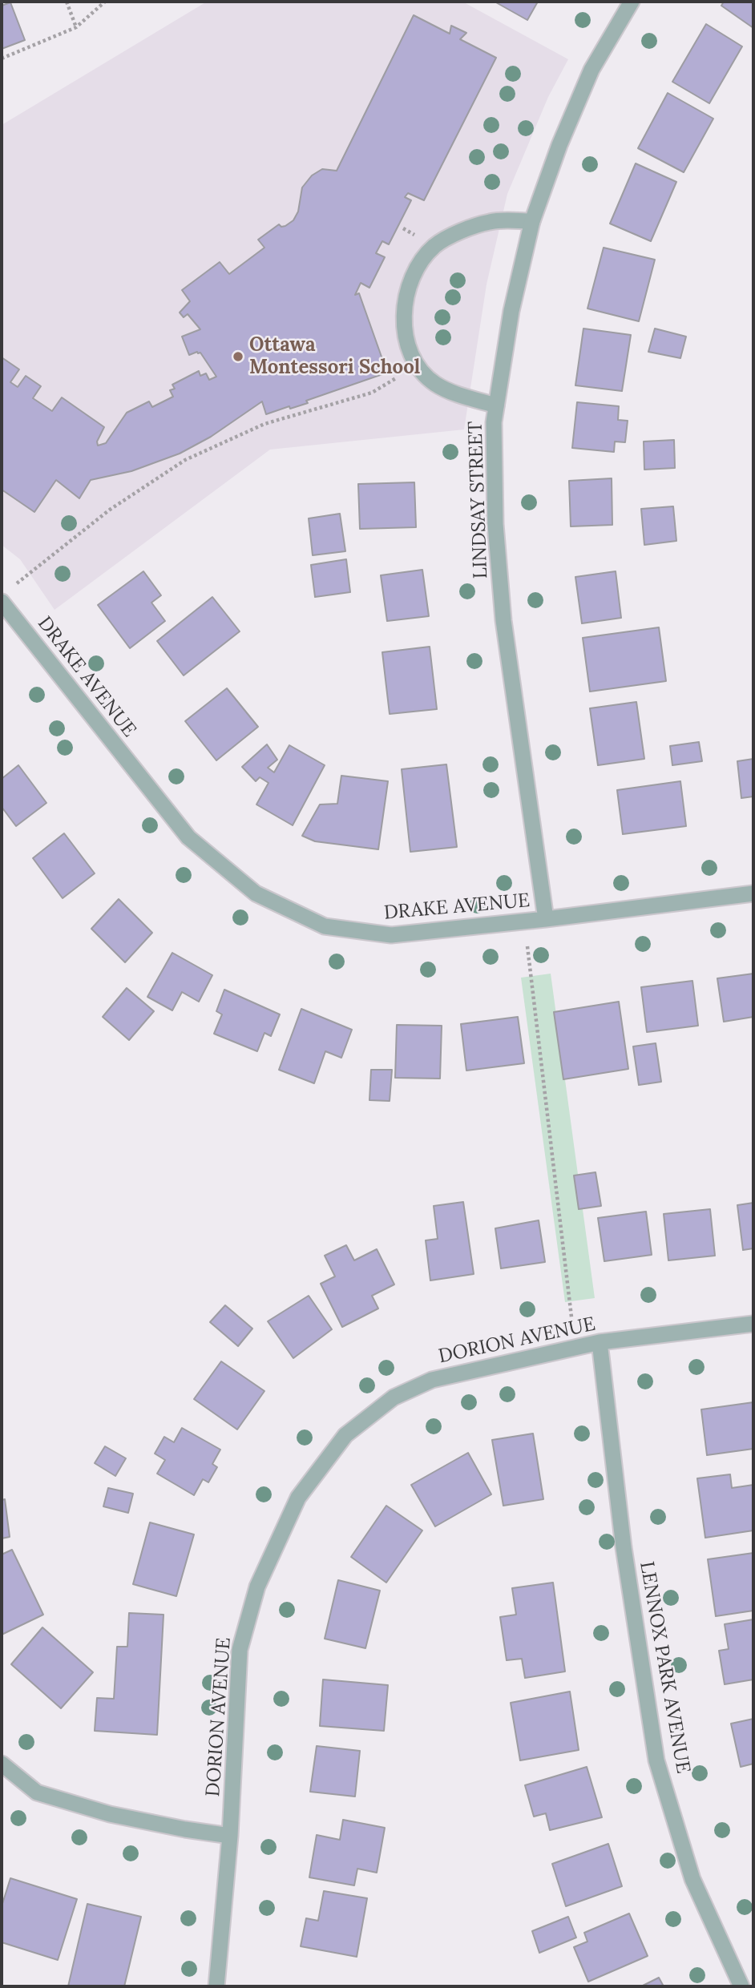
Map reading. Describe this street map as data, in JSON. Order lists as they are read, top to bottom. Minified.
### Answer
{"streets":{"street":["LINDSAY STREET","DRAKE AVENUE","DORION AVENUE","LENNOX PARK AVENUE"]},"crossings":[["LINDSAY STREET","DRAKE AVENUE"],["DORION AVENUE","LENNOX PARK AVENUE"]],"places":["Ottawa Montessori School"]}
